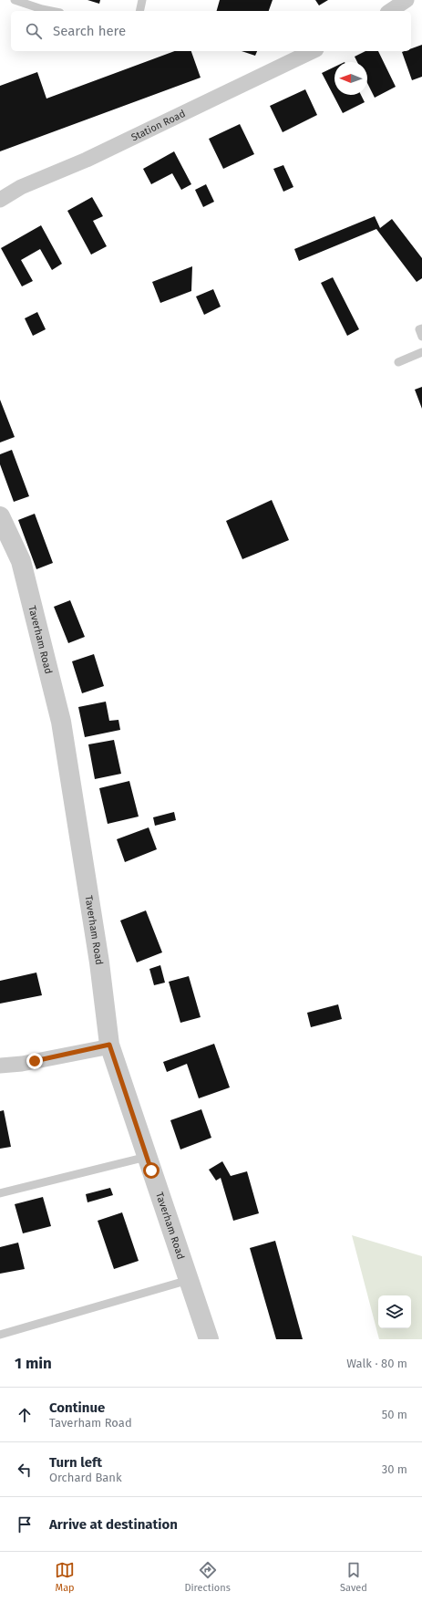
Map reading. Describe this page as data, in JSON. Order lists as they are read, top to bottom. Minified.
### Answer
{"streets":{"street":["Station Road","Taverham Road"]},"north":"left","page":{"search":"Search here","heading":["1 min","Walk · 80 m"],"list":[["Continue","Taverham Road","50 m"],["Turn left","Orchard Bank","30 m"],"Arrive at destination"],"nav":["Map","Directions","Saved"]}}
